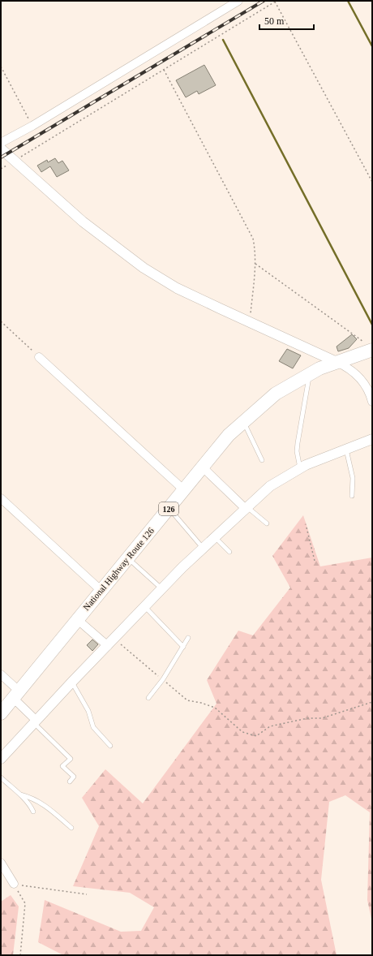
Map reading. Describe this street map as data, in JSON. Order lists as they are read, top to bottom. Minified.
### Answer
{"streets":{"highway":["126","National Highway Route 126"]},"scale_bar":"50 m"}
